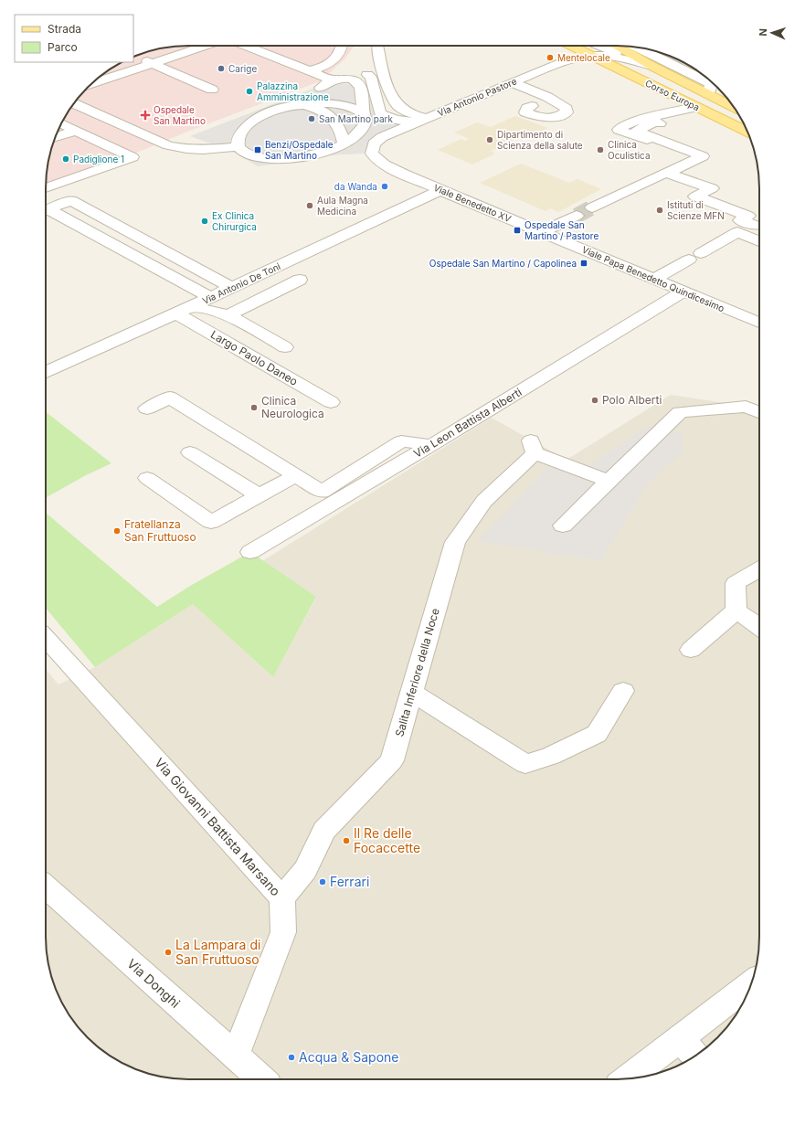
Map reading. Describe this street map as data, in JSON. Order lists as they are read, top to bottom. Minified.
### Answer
{"streets":{"main road":["Corso Europa"],"street":["Via Antonio Pastore","Viale Benedetto XV","Viale Papa Benedetto Quindicesimo","Via Antonio De Toni","Largo Paolo Daneo","Via Leon Battista Alberti","Salita Inferiore della Noce","Via Giovanni Battista Marsano","Via Donghi"]},"crossings":[["Corso Europa","Via Antonio Pastore"],["Via Antonio Pastore","Viale Benedetto XV"],["Viale Benedetto XV","Viale Papa Benedetto Quindicesimo"],["Viale Benedetto XV","Via Antonio De Toni"],["Viale Papa Benedetto Quindicesimo","Via Leon Battista Alberti"],["Via Antonio De Toni","Largo Paolo Daneo"],["Salita Inferiore della Noce","Via Giovanni Battista Marsano"],["Via Giovanni Battista Marsano","Via Donghi"]],"places":{"other":["Mentelocale","Carige","Palazzina Amministrazione","San Martino park","Dipartimento di Scienza della salute","Clinica Oculistica","Padiglione 1","da Wanda","Aula Magna Medicina","Istituti di Scienze MFN","Ex Clinica Chirurgica","Polo Alberti","Clinica Neurologica","Fratellanza San Fruttuoso","Il Re delle Focaccette","Ferrari","La Lampara di San Fruttuoso","Acqua & Sapone"],"health":["Ospedale San Martino"],"transit":["Benzi/Ospedale San Martino","Ospedale San Martino / Pastore","Ospedale San Martino / Capolinea"]},"legend":["Strada","Parco"],"north":"left"}
